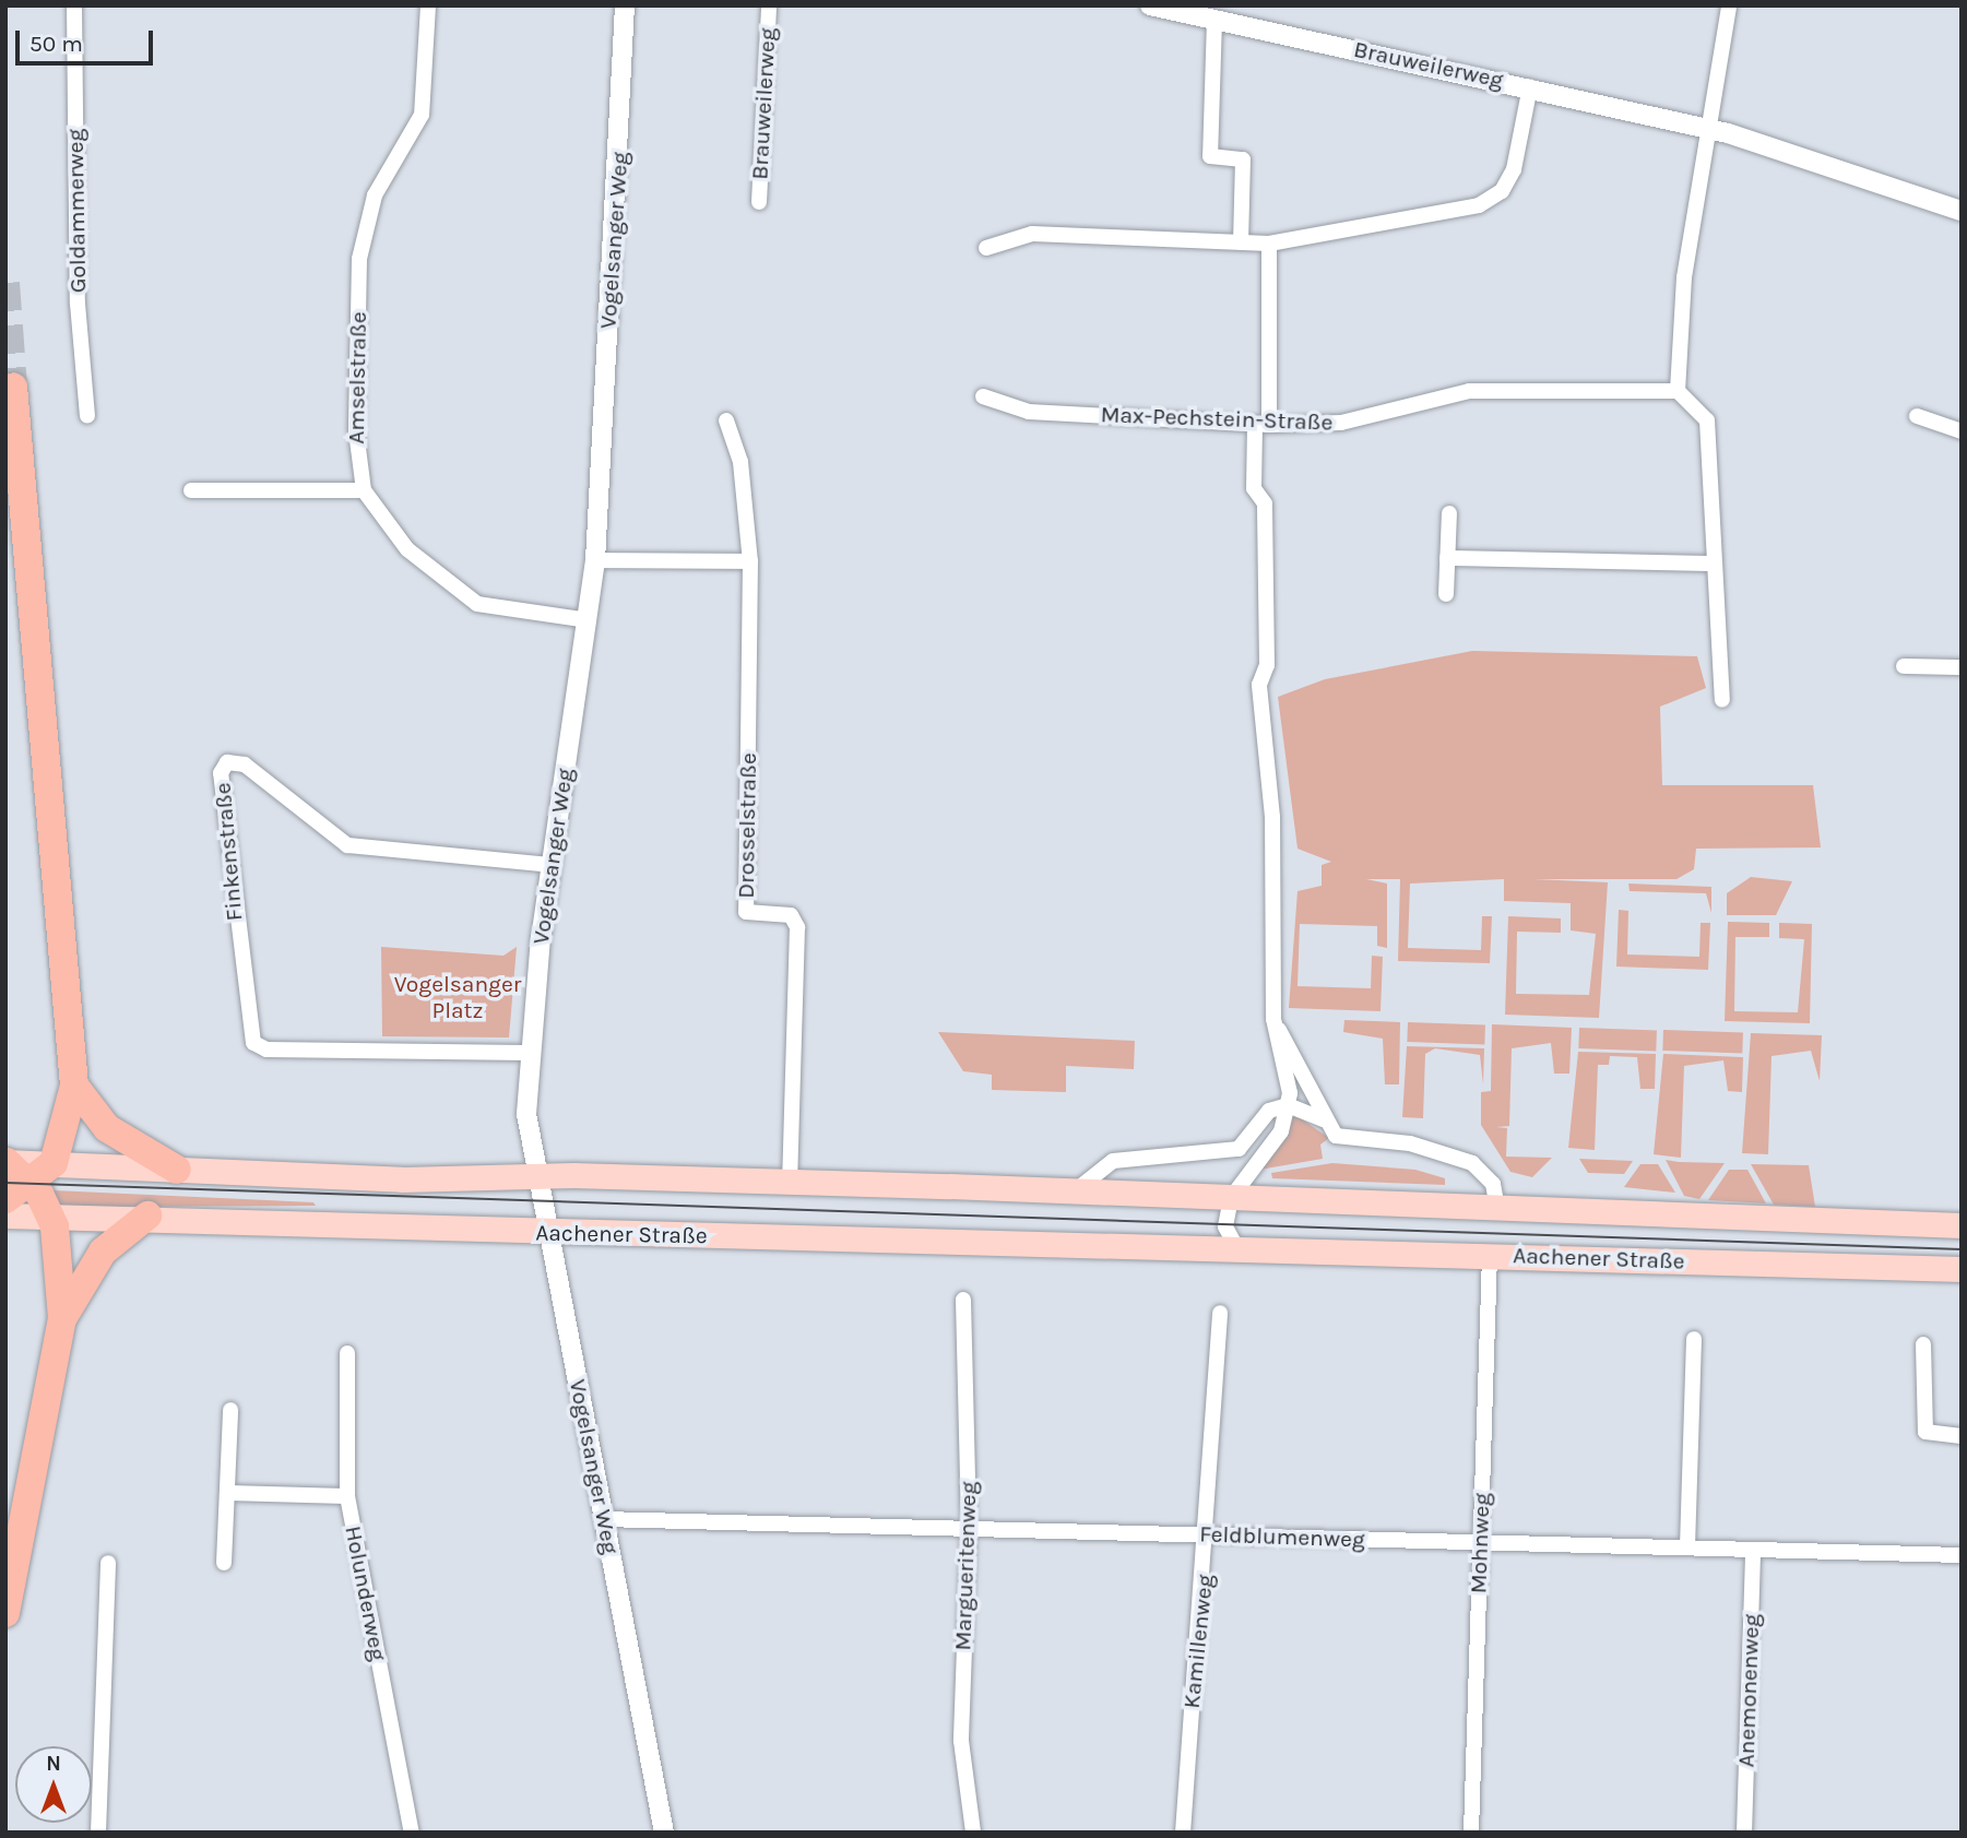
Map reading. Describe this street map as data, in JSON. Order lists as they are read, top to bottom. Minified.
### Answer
{"streets":{"main road":["Aachener Straße"],"street":["Brauweilerweg","Goldammerweg","Vogelsanger Weg","Amselstraße","Max-Pechstein-Straße","Drosselstraße","Finkenstraße","Feldblumenweg","Mohnweg","Margueritenweg","Holunderweg","Kamillenweg","Anemonenweg"]},"crossings":[["Vogelsanger Weg","Amselstraße"],["Vogelsanger Weg","Finkenstraße"],["Vogelsanger Weg","Aachener Straße"],["Vogelsanger Weg","Feldblumenweg"],["Drosselstraße","Aachener Straße"],["Aachener Straße","Mohnweg"],["Feldblumenweg","Mohnweg"],["Feldblumenweg","Margueritenweg"],["Feldblumenweg","Kamillenweg"],["Feldblumenweg","Anemonenweg"]],"parks":["Vogelsanger Platz"],"scale_bar":"50 m","north":"top"}
